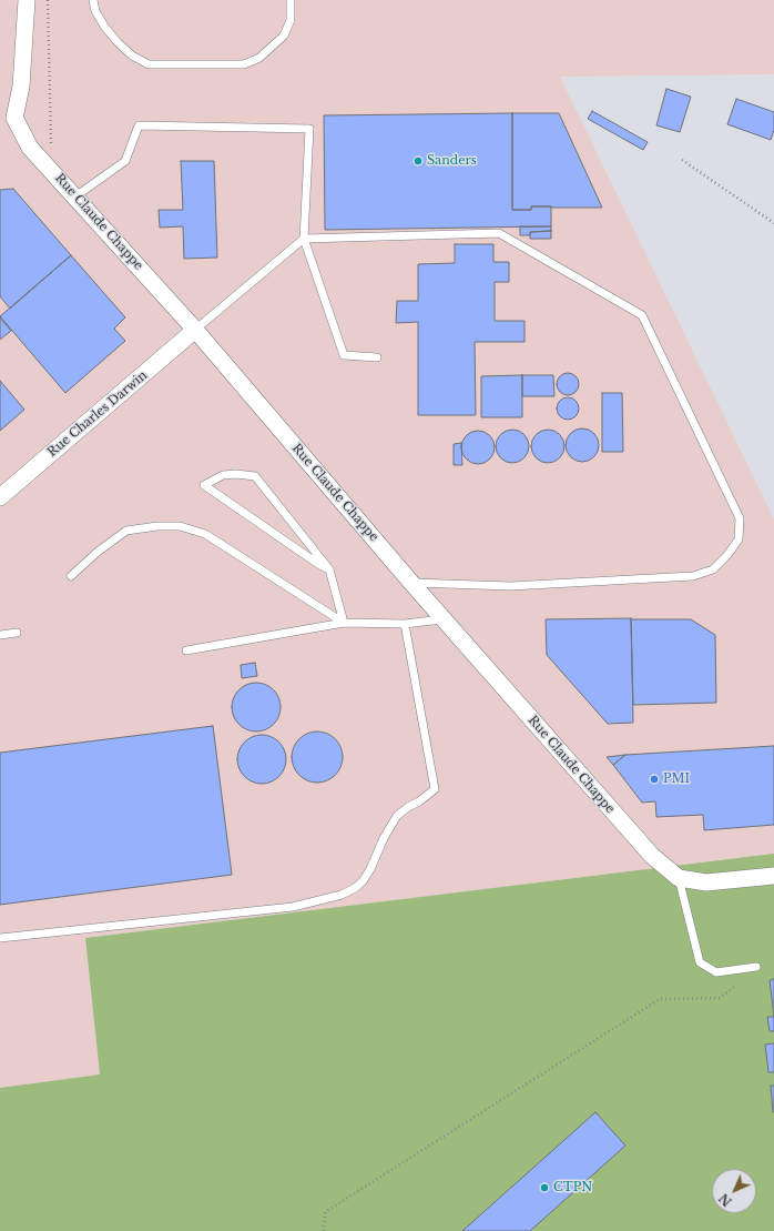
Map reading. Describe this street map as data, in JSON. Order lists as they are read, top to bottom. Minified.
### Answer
{"streets":{"street":["Rue Claude Chappe","Rue Charles Darwin"]},"crossings":[["Rue Claude Chappe","Rue Charles Darwin"]],"places":["Sanders","PMI","CTPN"],"north":"bottom left"}
